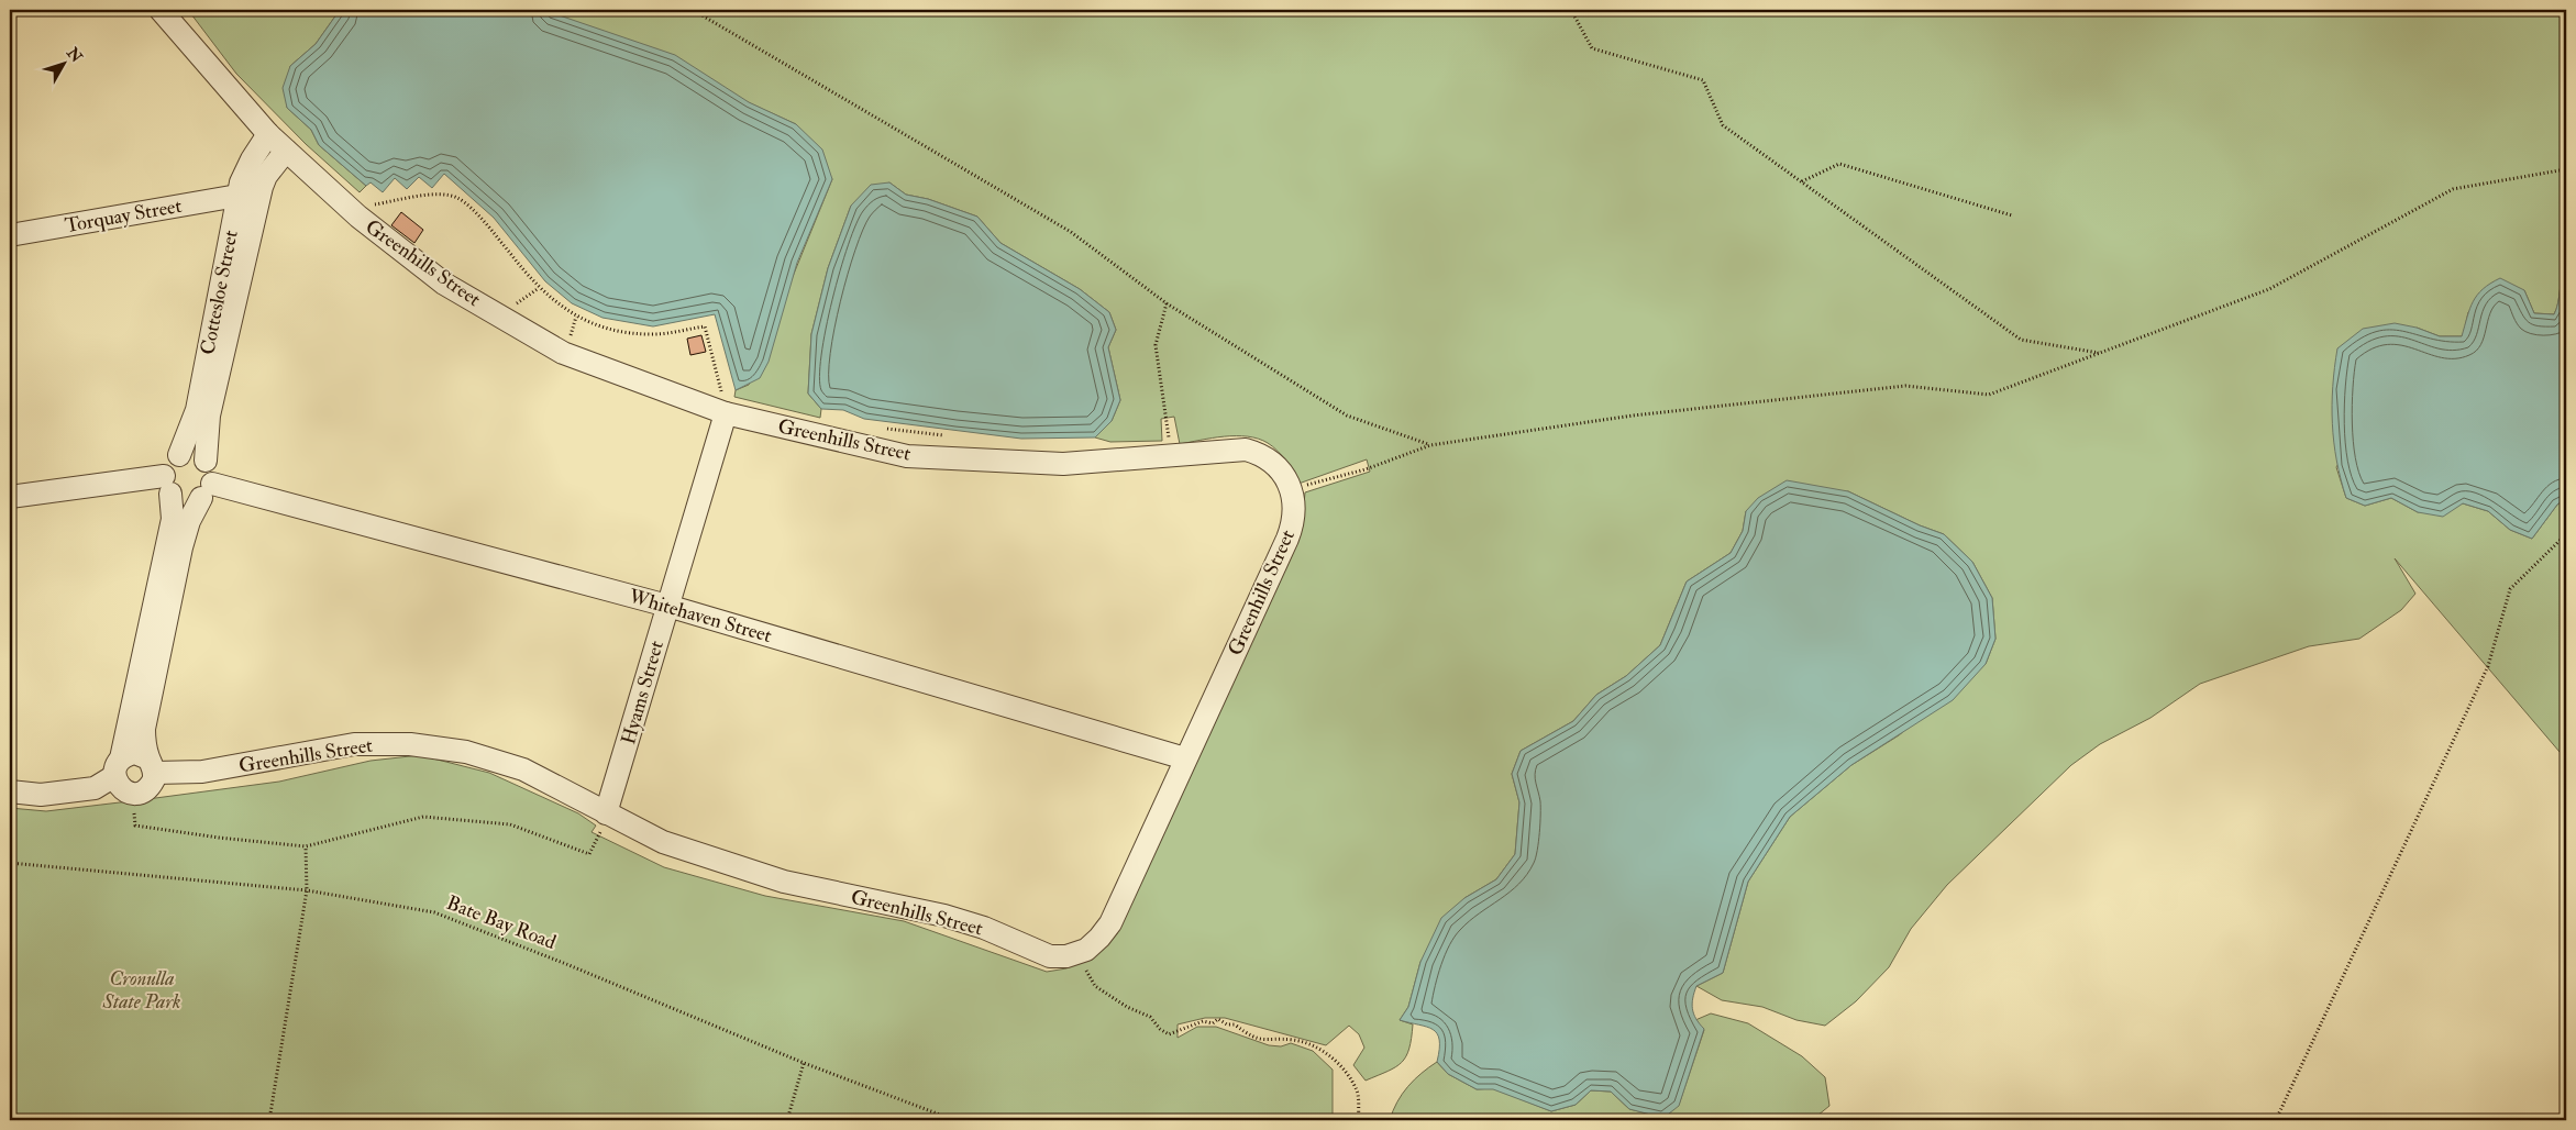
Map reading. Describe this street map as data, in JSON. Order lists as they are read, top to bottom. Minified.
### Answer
{"streets":{"street":["Torquay Street","Greenhills Street","Cottesloe Street","Whitehaven Street","Hyams Street"],"path":["Bate Bay Road"]},"crossings":[["Torquay Street","Cottesloe Street"],["Greenhills Street","Cottesloe Street"],["Greenhills Street","Whitehaven Street"],["Greenhills Street","Hyams Street"],["Cottesloe Street","Whitehaven Street"],["Whitehaven Street","Hyams Street"]],"parks":["Cronulla State Park"],"north":"top right"}
